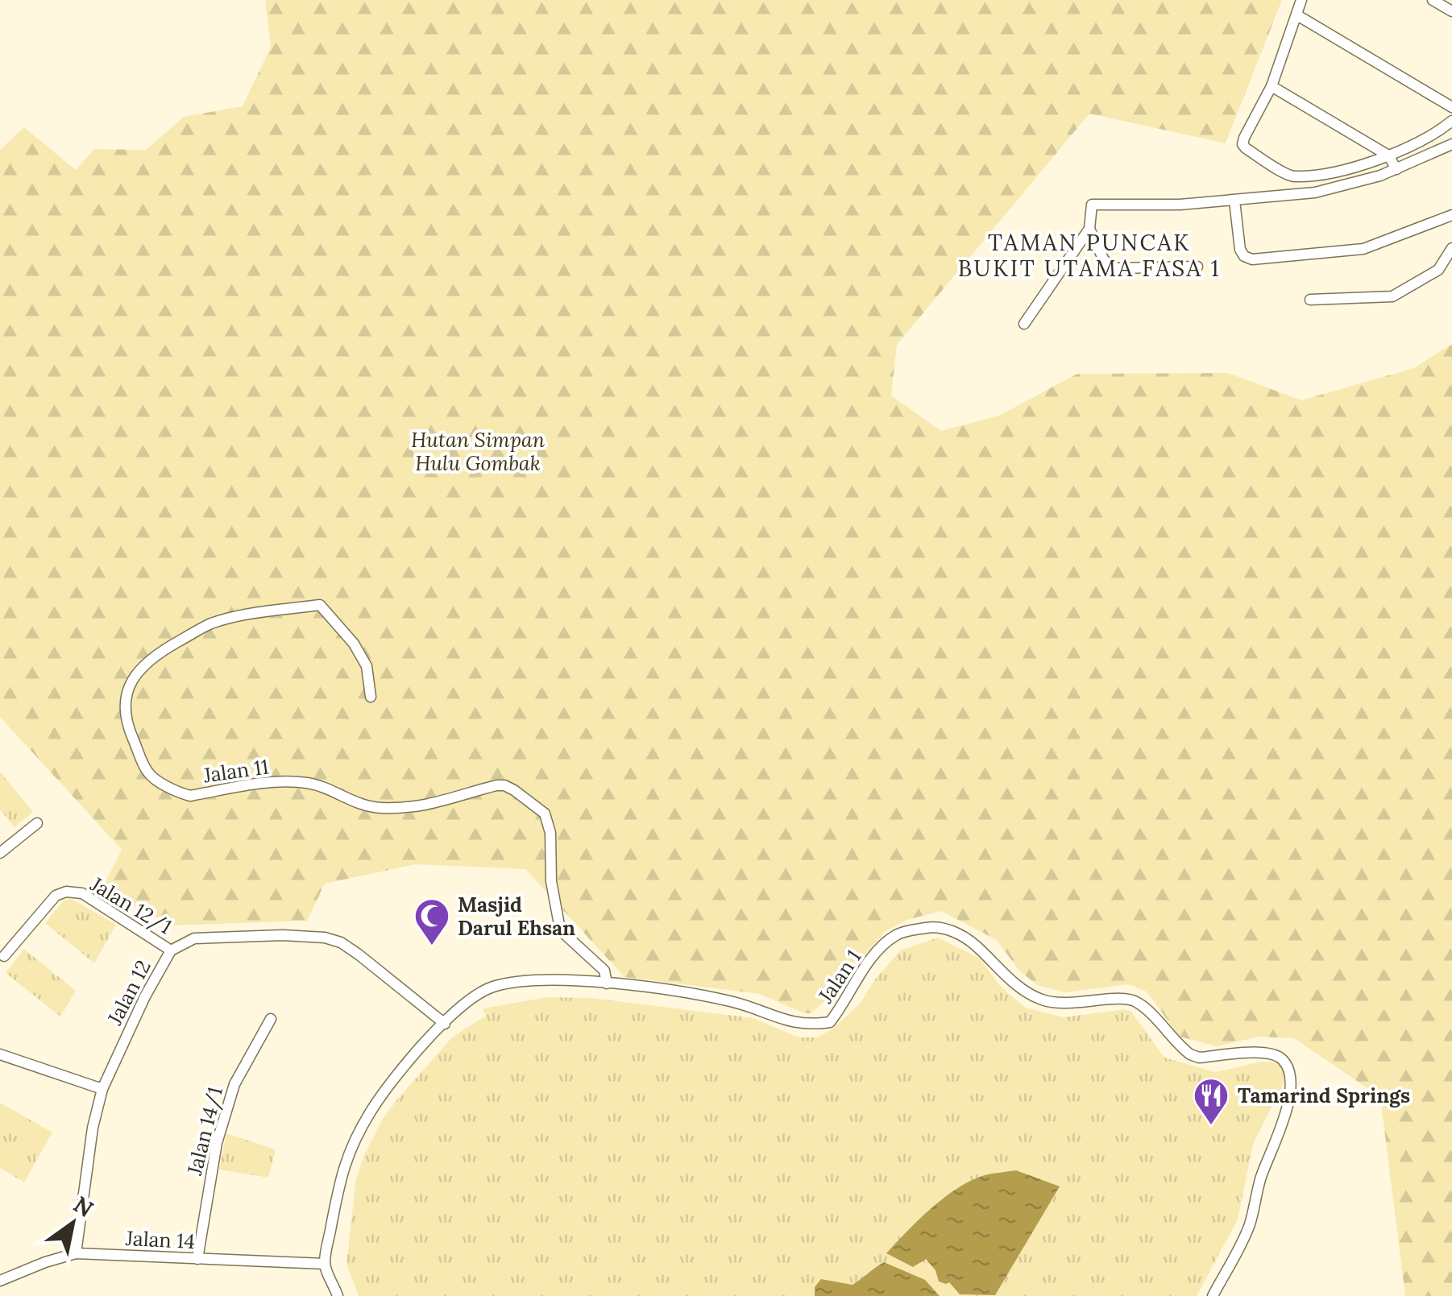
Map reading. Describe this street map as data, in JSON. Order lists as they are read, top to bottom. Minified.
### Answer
{"streets":{"street":["Jalan 11","Jalan 12/1","Jalan 1","Jalan 12","Jalan 14/1","Jalan 14"]},"crossings":[["Jalan 11","Jalan 1"],["Jalan 12/1","Jalan 12"],["Jalan 1","Jalan 12"],["Jalan 1","Jalan 14"],["Jalan 12","Jalan 14"],["Jalan 14/1","Jalan 14"]],"districts":["TAMAN PUNCAK BUKIT UTAMA FASA 1"],"parks":["Hutan Simpan Hulu Gombak"],"places":{"mosque":["Masjid Darul Ehsan"],"restaurant":["Tamarind Springs"]},"north":"top right"}
